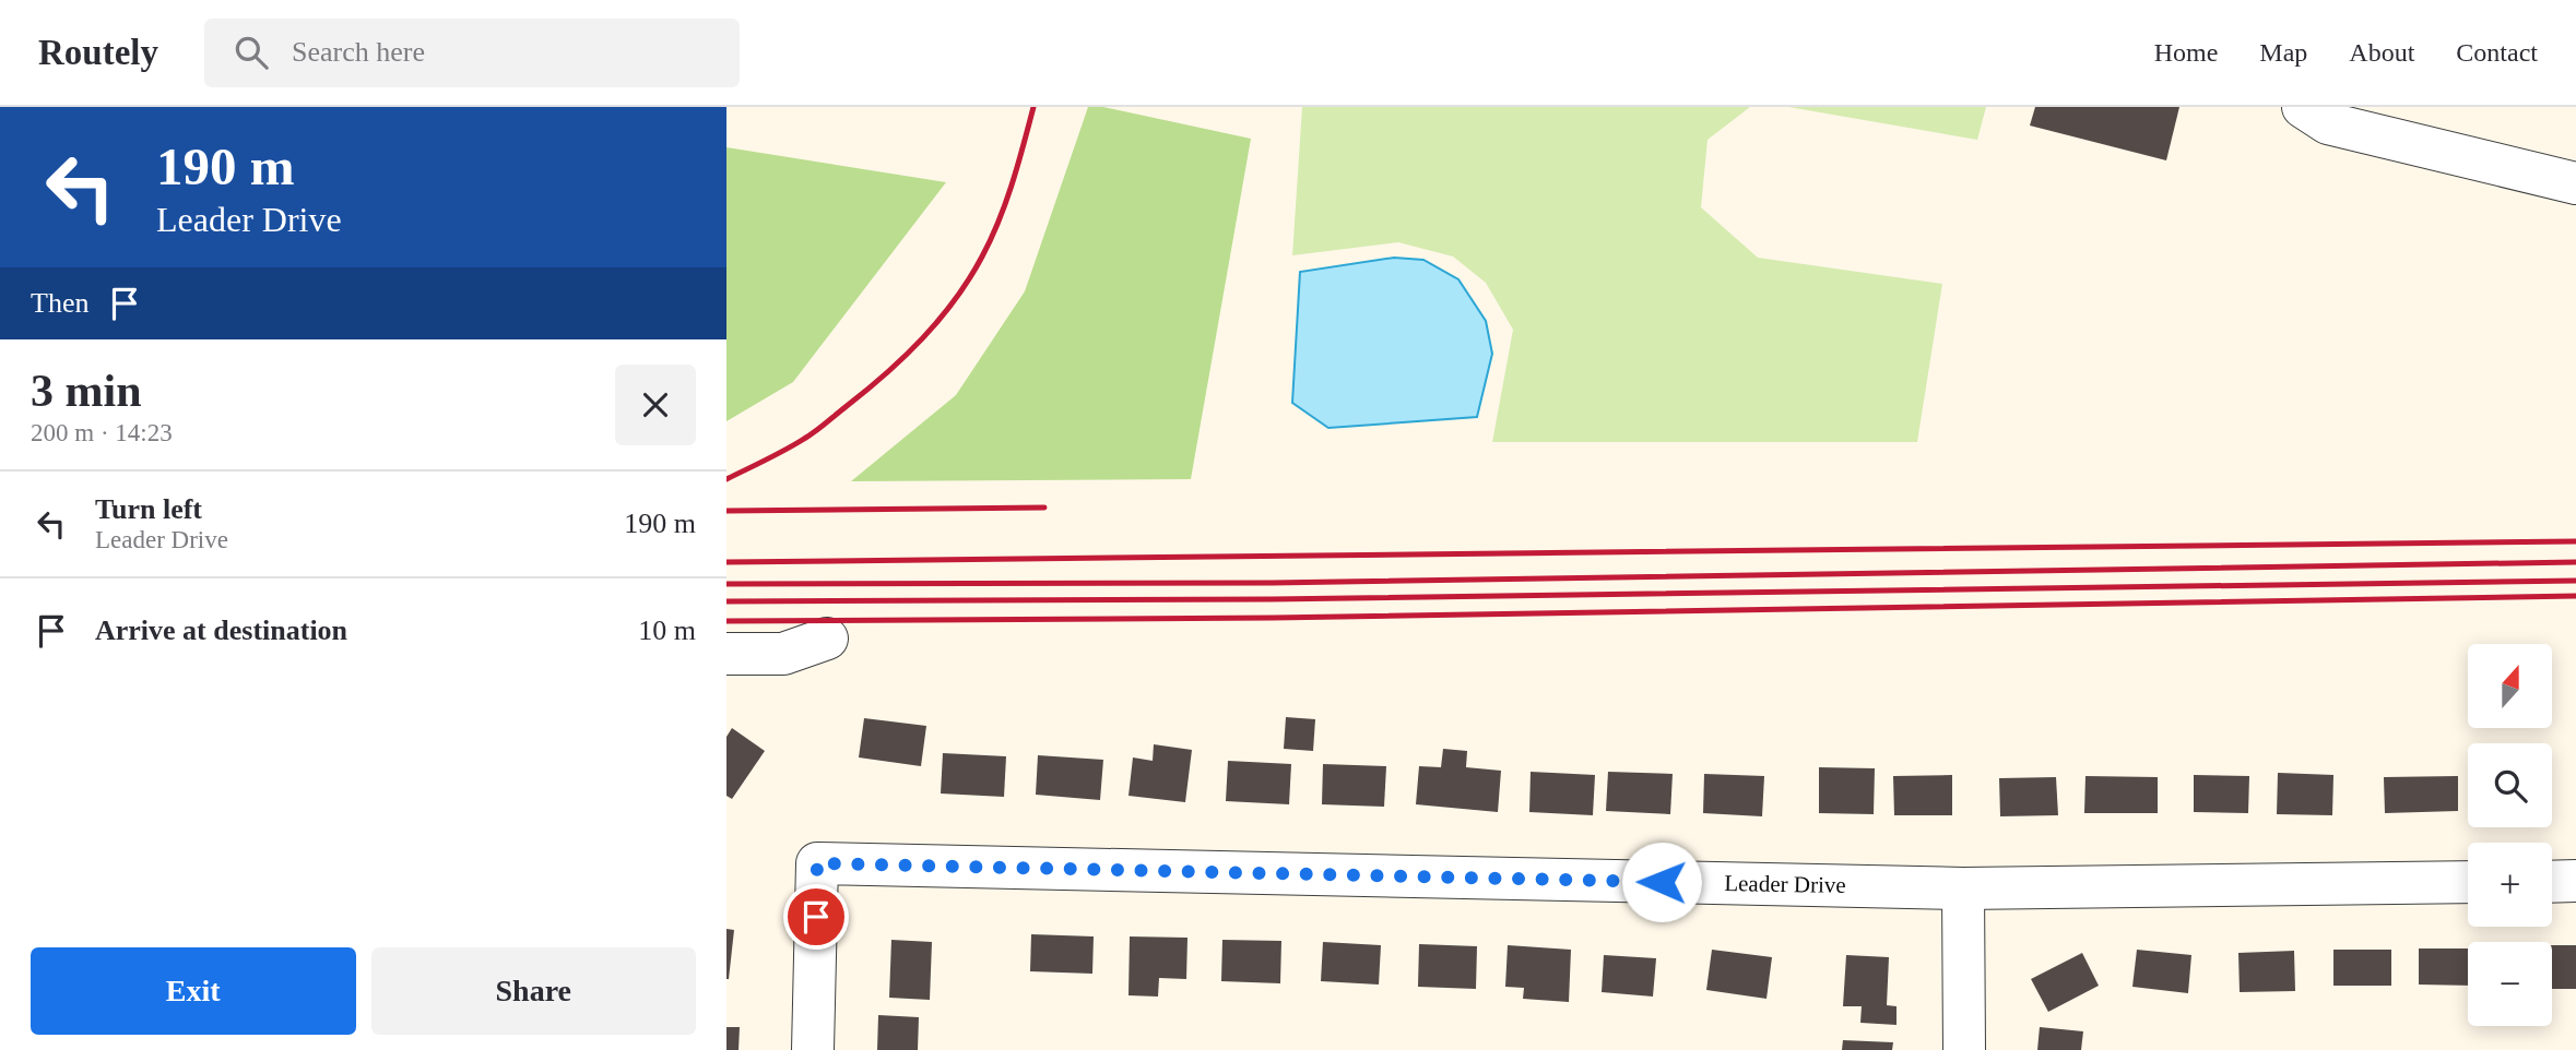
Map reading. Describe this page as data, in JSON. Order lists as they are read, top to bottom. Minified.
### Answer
{"streets":{"street":["Leader Drive"]},"north":"top","page":{"header":"Routely","search":"Search here","nav":["Home","Map","About","Contact"],"turn":["190 m","Leader Drive"],"then":"Then","heading":["3 min","200 m · 14:23"],"list":[{"name":"Turn left","note":"Leader Drive","value":"190 m"},{"name":"Arrive at destination","value":"10 m"}],"map_buttons":["+","−"],"buttons":["Exit","Share"]}}
